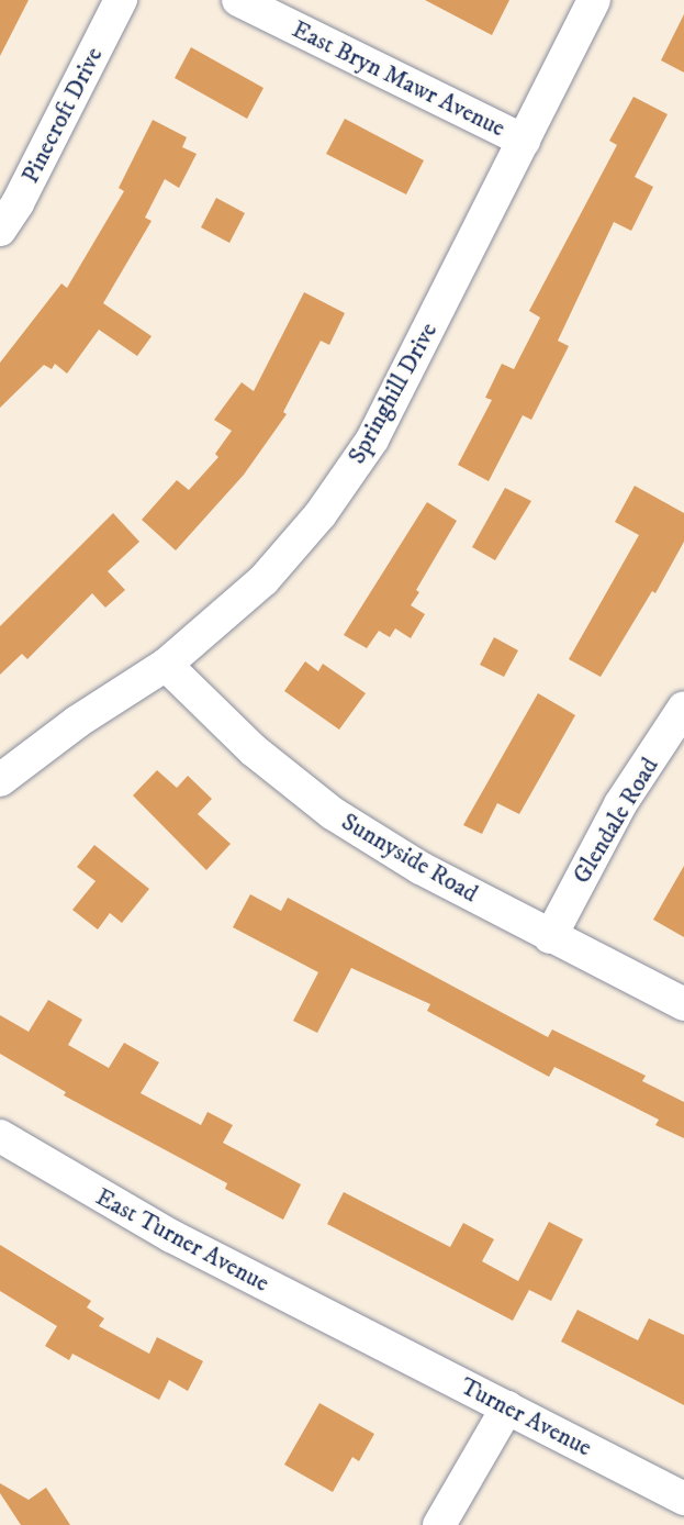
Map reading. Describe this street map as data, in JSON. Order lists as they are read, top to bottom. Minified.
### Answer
{"streets":{"street":["East Bryn Mawr Avenue","Pinecroft Drive","Springhill Drive","Glendale Road","Sunnyside Road","East Turner Avenue","Turner Avenue"]},"crossings":[["East Bryn Mawr Avenue","Springhill Drive"],["Springhill Drive","Sunnyside Road"],["Glendale Road","Sunnyside Road"],["East Turner Avenue","Turner Avenue"]]}
